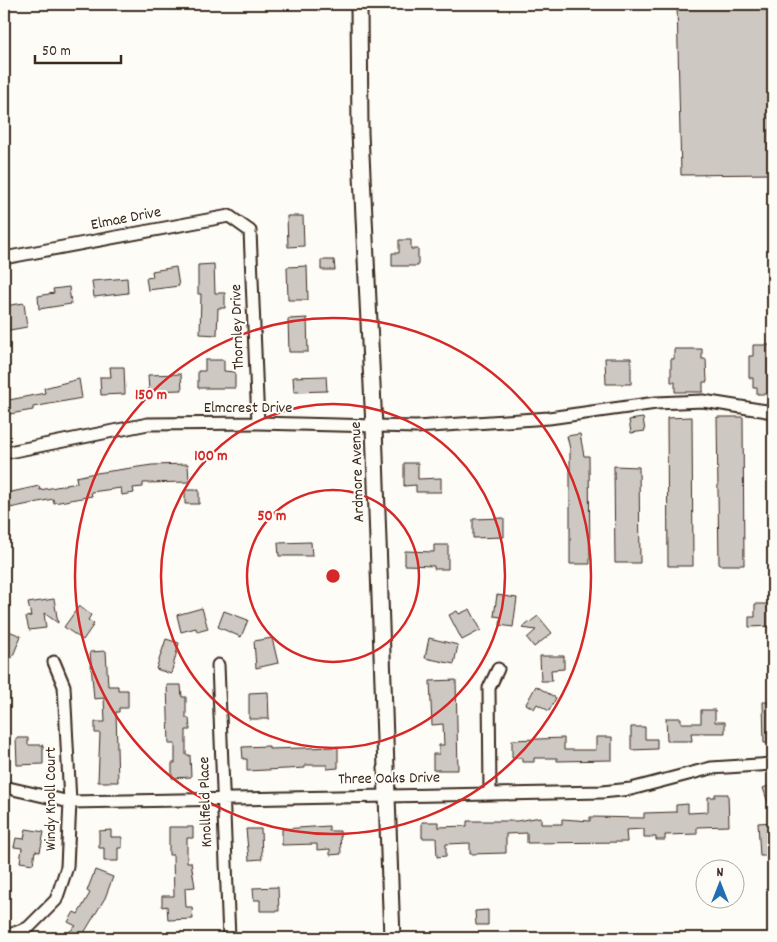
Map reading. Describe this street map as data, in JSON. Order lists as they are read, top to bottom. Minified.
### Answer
{"streets":{"main road":["Ardmore Avenue"],"street":["Elmae Drive","Thornley Drive","Elmcrest Drive","Three Oaks Drive","Windy Knoll Court","Knollfield Place"]},"crossings":[["Elmae Drive","Thornley Drive"],["Thornley Drive","Elmcrest Drive"],["Elmcrest Drive","Ardmore Avenue"],["Ardmore Avenue","Three Oaks Drive"],["Three Oaks Drive","Windy Knoll Court"],["Three Oaks Drive","Knollfield Place"]],"scale_bar":"50 m","north":"top","rings":["150 m","100 m","50 m"]}
